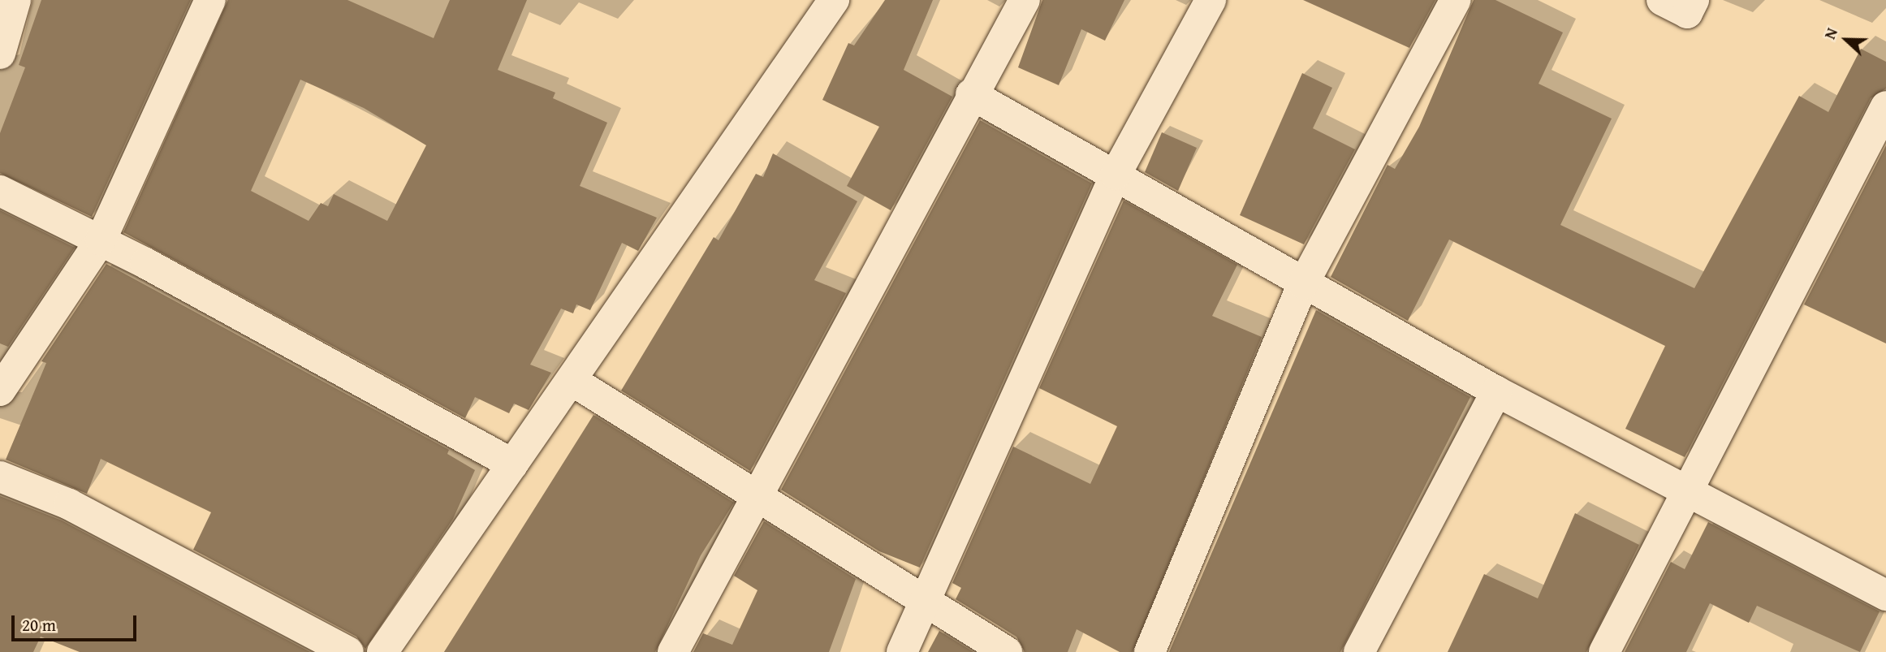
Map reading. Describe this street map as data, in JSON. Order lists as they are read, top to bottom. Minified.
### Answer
{"scale_bar":"20 m","north":"left"}
